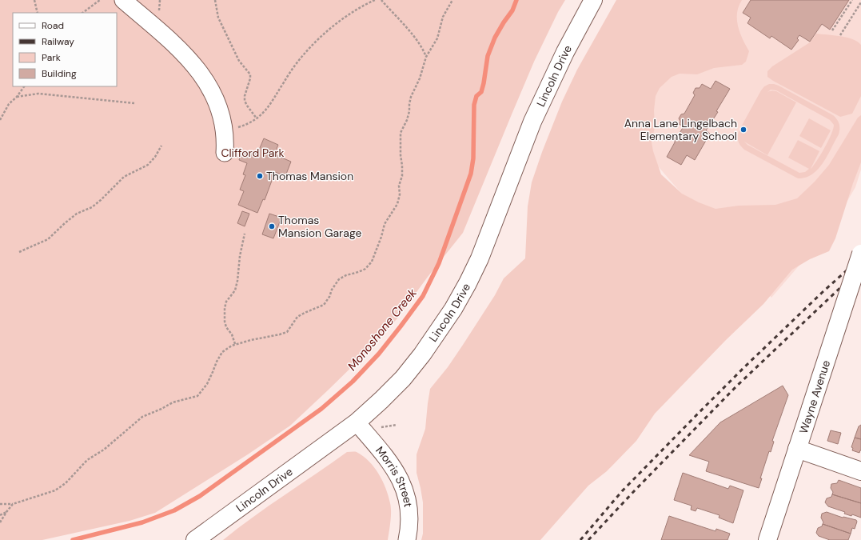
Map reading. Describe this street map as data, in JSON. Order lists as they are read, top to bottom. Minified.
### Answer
{"streets":{"main road":["Lincoln Drive","Wayne Avenue"],"street":["Morris Street"]},"crossings":[["Lincoln Drive","Morris Street"]],"water":["Monoshone Creek"],"parks":["Clifford Park"],"places":["Anna Lane Lingelbach Elementary School","Thomas Mansion","Thomas Mansion Garage"],"legend":["Road","Railway","Park","Building"]}
